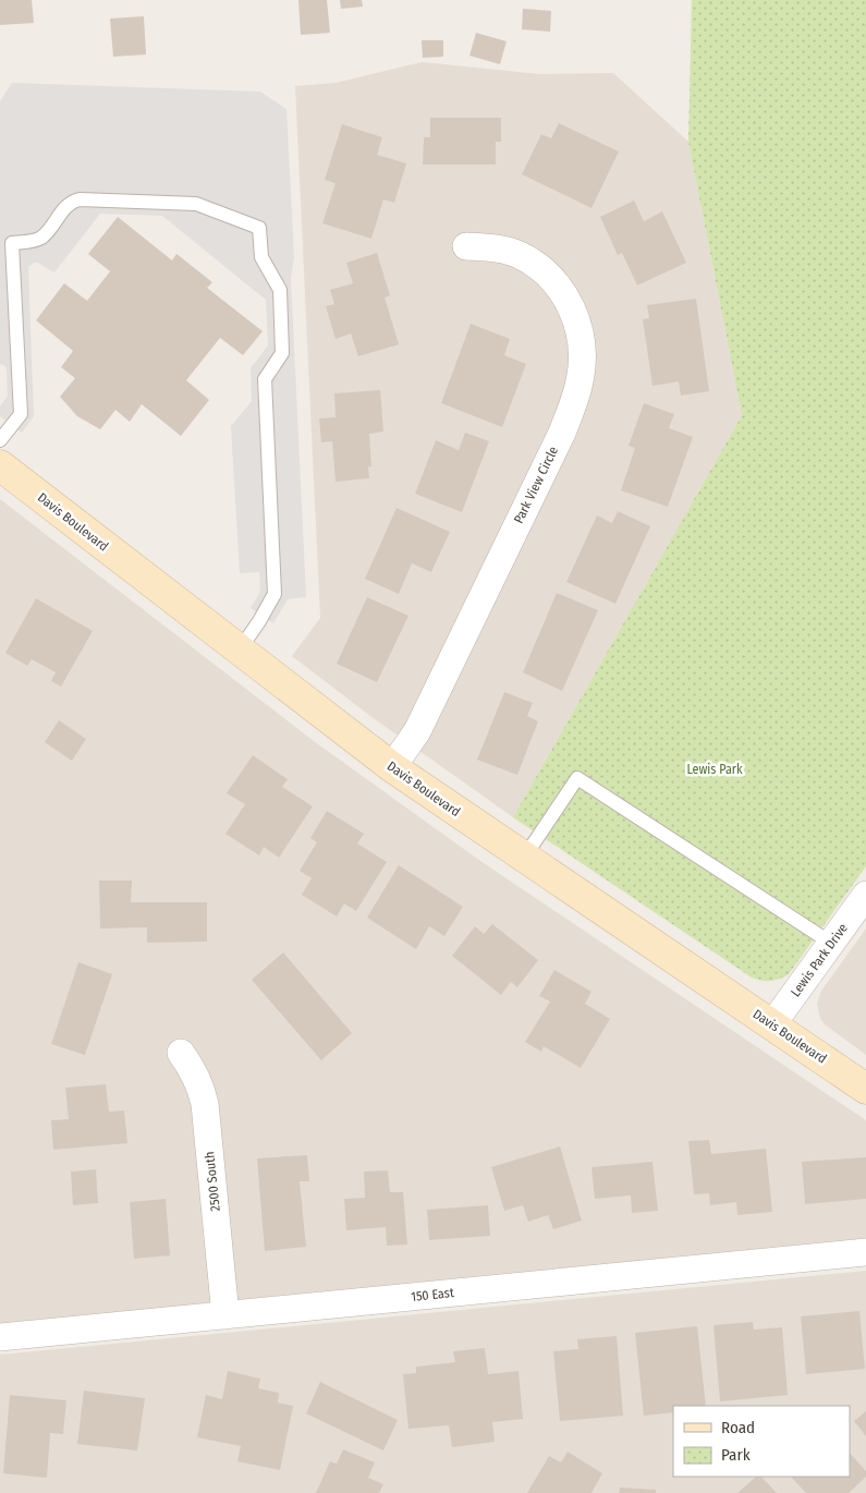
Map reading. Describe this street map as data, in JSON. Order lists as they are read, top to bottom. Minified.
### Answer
{"streets":{"street":["Park View Circle","Davis Boulevard","Lewis Park Drive","2500 South","150 East"]},"crossings":[["Park View Circle","Davis Boulevard"],["Davis Boulevard","Lewis Park Drive"],["2500 South","150 East"]],"parks":["Lewis Park"],"legend":["Road","Park"]}
